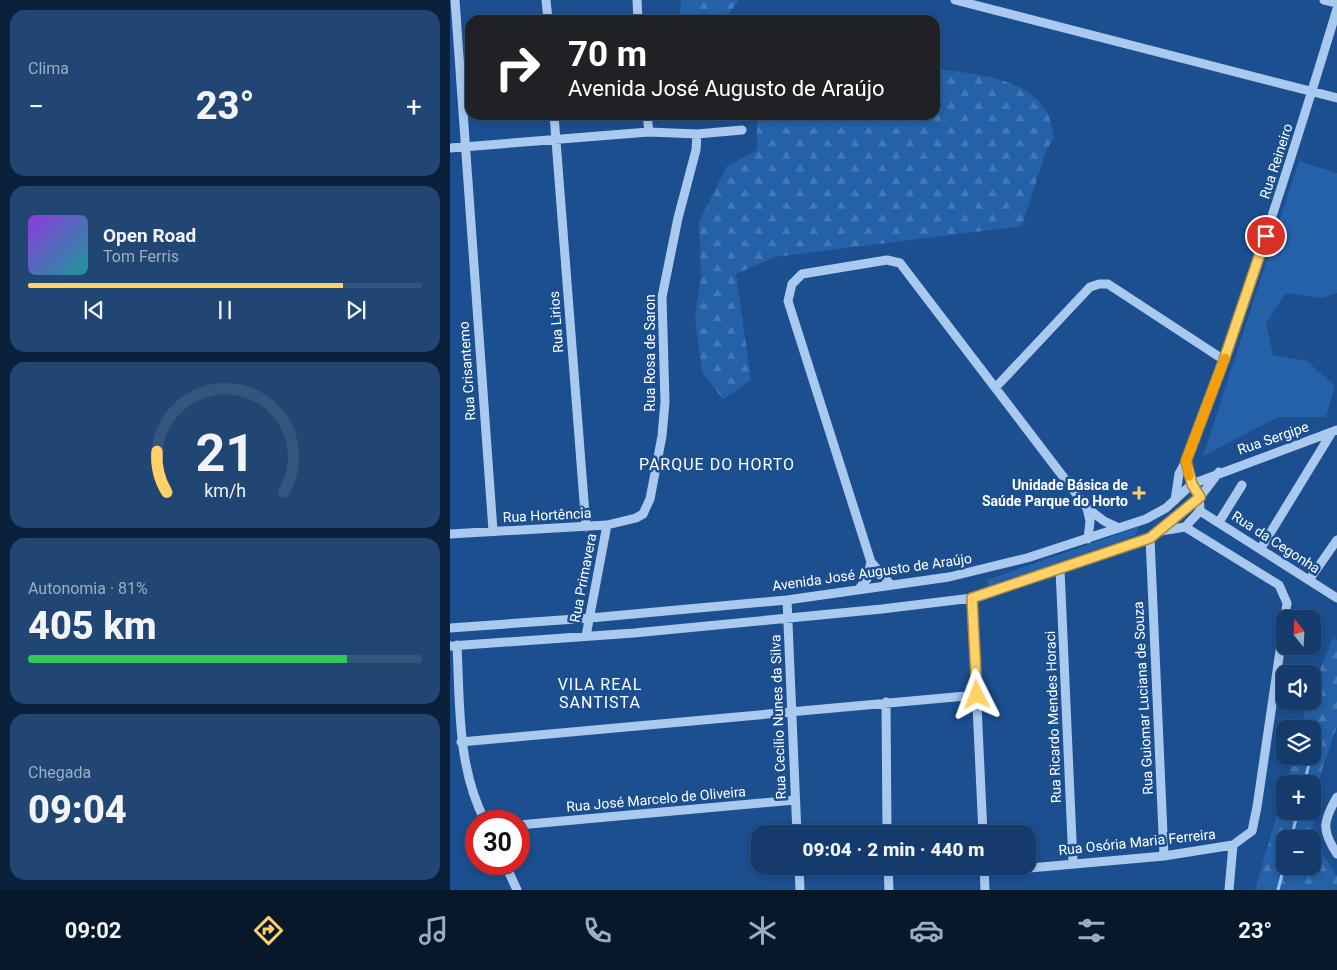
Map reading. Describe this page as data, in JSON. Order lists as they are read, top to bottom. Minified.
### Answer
{"streets":{"street":["Rua Reineiro","Rua Lirios","Rua Rosa de Saron","Rua Crisantemo","Rua Sergipe","Rua Hortência","Rua da Cegonha","Avenida José Augusto de Araújo","Rua Primavera","Rua Guiomar Luciana de Souza","Rua Cecilio Nunes da Silva","Rua Ricardo Mendes Horaci","Rua José Marcelo de Oliveira","Rua Osória Maria Ferreira"]},"crossings":[["Rua Reineiro","Avenida José Augusto de Araújo"],["Rua Lirios","Rua Hortência"],["Rua Rosa de Saron","Rua Hortência"],["Rua Crisantemo","Rua Hortência"],["Rua Sergipe","Avenida José Augusto de Araújo"],["Rua Hortência","Rua Primavera"],["Avenida José Augusto de Araújo","Rua Primavera"],["Avenida José Augusto de Araújo","Rua Cecilio Nunes da Silva"],["Rua Guiomar Luciana de Souza","Rua Osória Maria Ferreira"],["Rua Cecilio Nunes da Silva","Rua José Marcelo de Oliveira"],["Rua Ricardo Mendes Horaci","Rua Osória Maria Ferreira"]],"districts":["PARQUE DO HORTO","VILA REAL SANTISTA"],"places":{"health":["Unidade Básica de Saúde Parque do Horto"]},"north":"top","page":{"tile":["Clima",["Autonomia · 81%","405 km"],["Chegada","09:04"]],"turn":["70 m","Avenida José Augusto de Araújo"],"heat":["−","23°","+"],"song":["Open Road","Tom Ferris"],"map_buttons":["+","−"],"limit":"30","trip":"09:04 · 2 min · 440 m","tabs":["09:02","23°"],"gauge":["21","km/h"]}}
